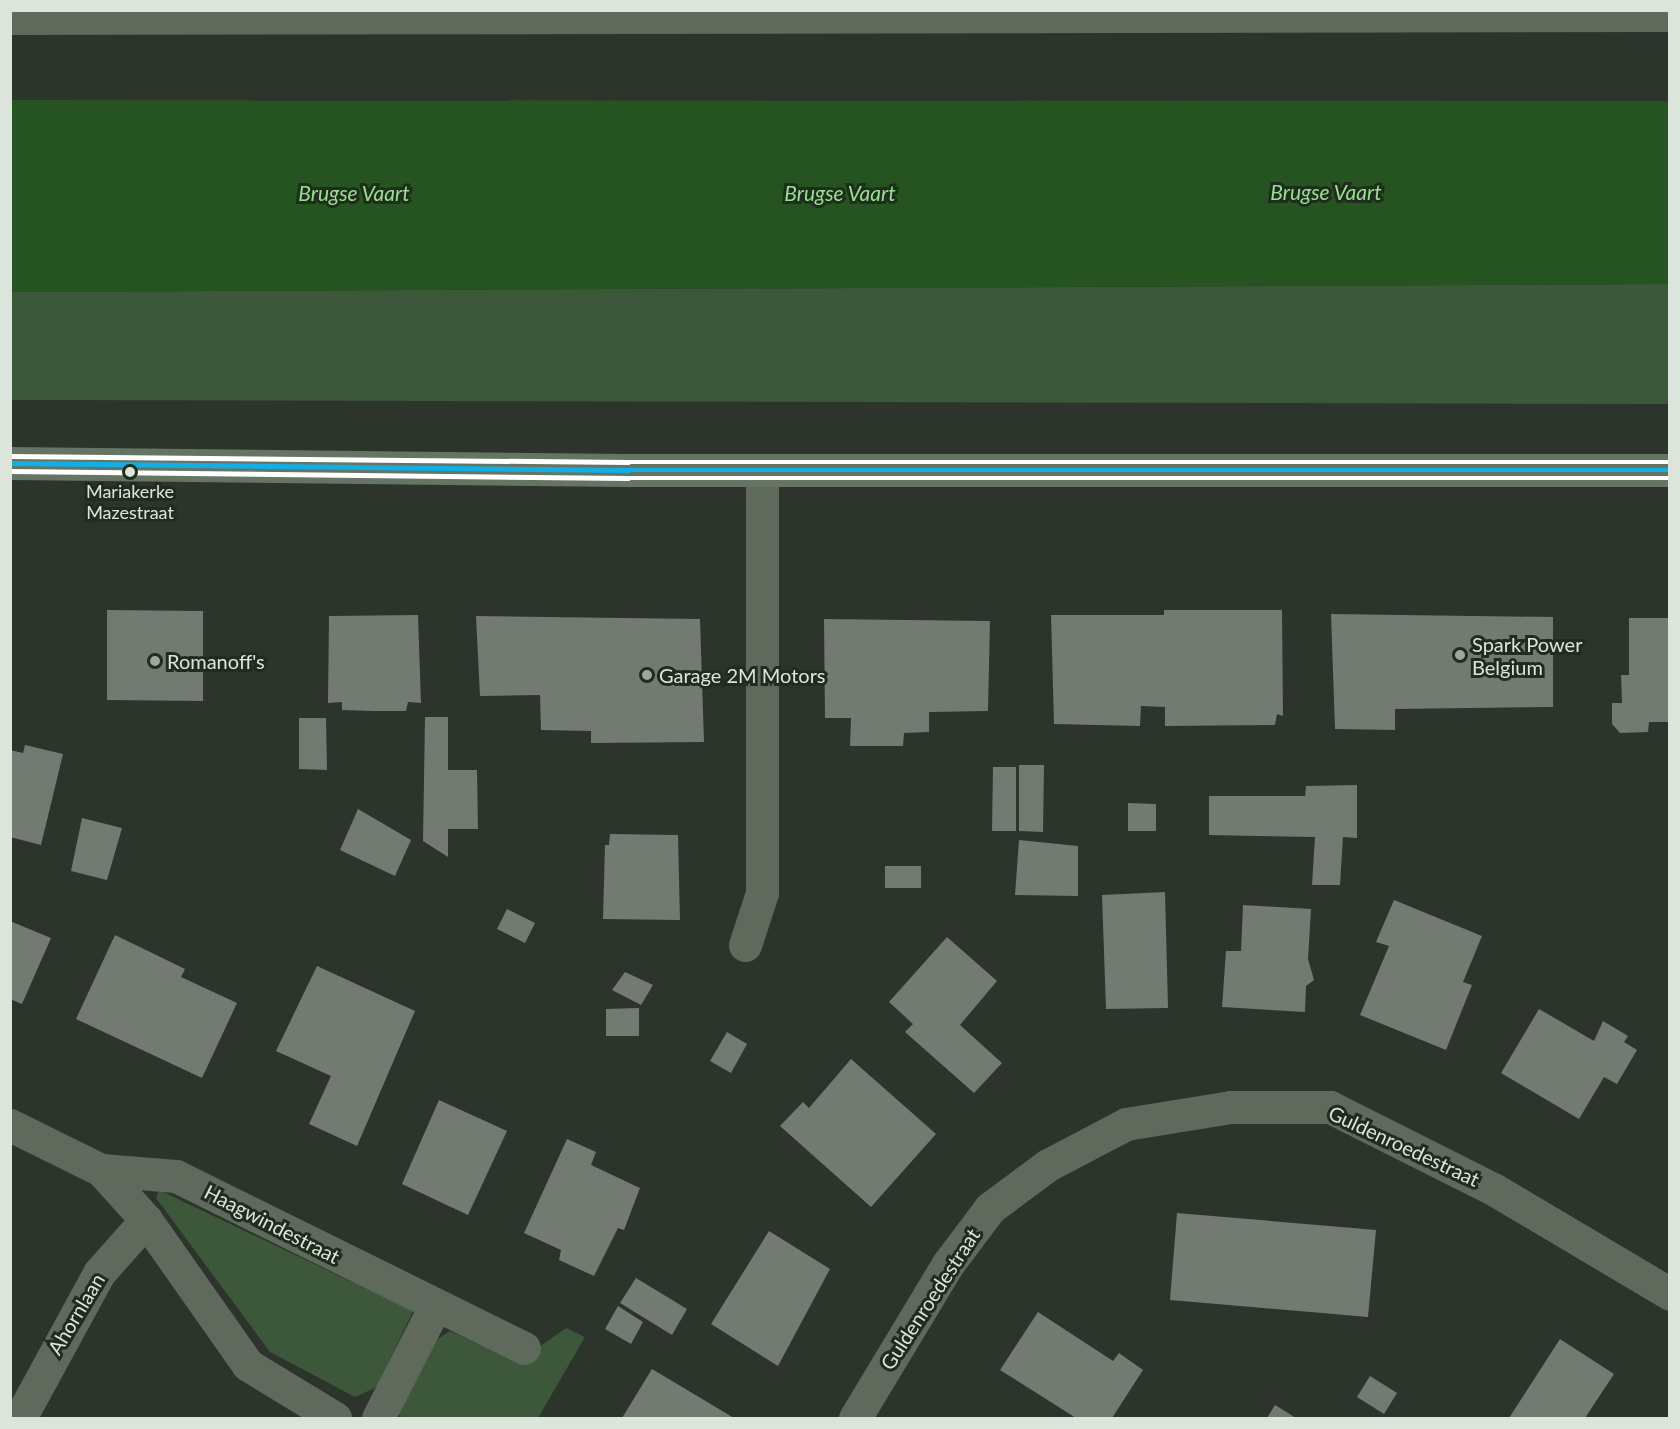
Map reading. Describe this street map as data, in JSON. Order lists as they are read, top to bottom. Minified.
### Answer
{"streets":{"street":["Guldenroedestraat","Haagwindestraat","Ahornlaan"]},"crossings":[["Haagwindestraat","Ahornlaan"]],"water":["Brugse Vaart"],"places":["Mariakerke Mazestraat","Spark Power Belgium","Romanoff's","Garage 2M Motors"]}
